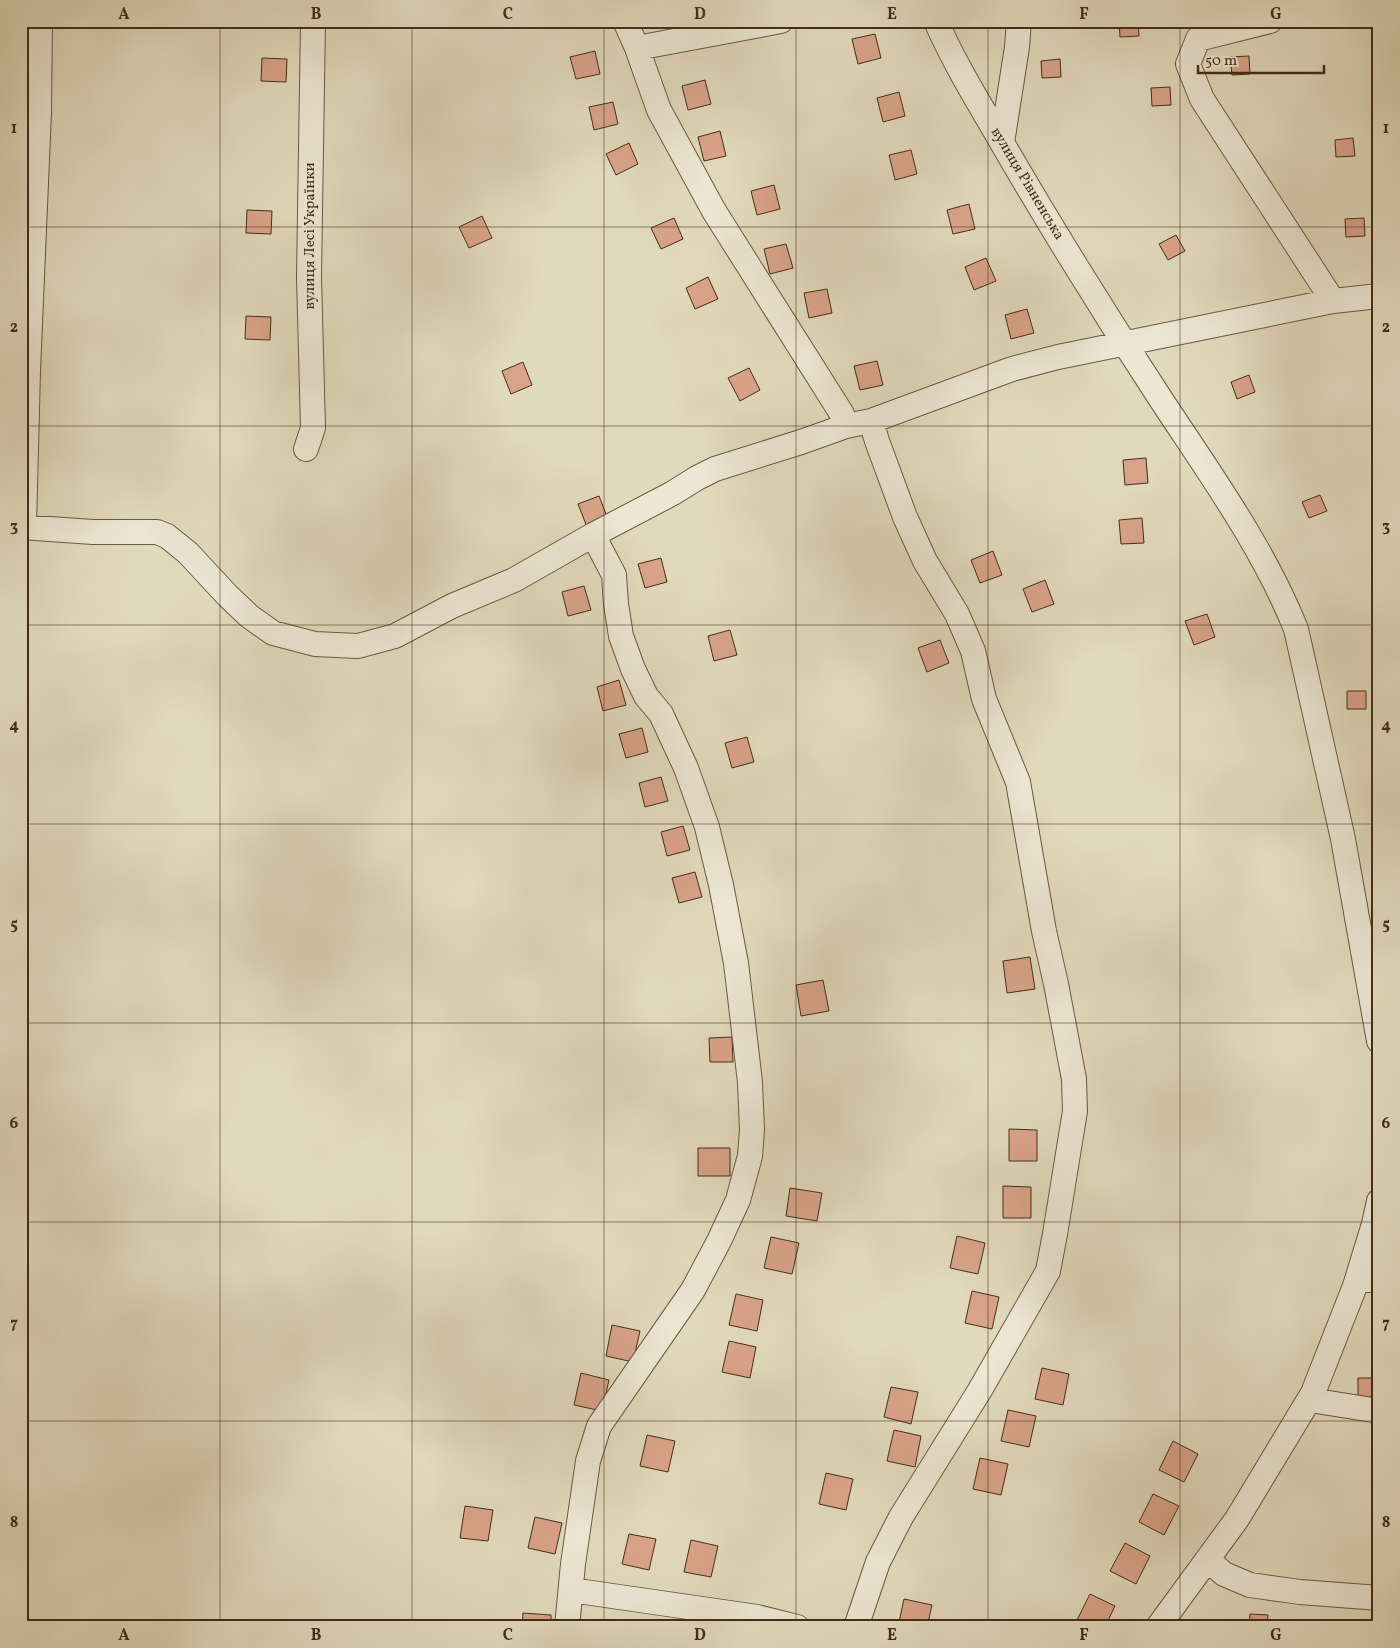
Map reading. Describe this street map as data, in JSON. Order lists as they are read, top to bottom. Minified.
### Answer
{"streets":{"street":["вулиця Рівненська","вулиця Лесі Українки"]},"scale_bar":"50 m","grid":{"columns":["A","B","C","D","E","F","G"],"rows":["1","2","3","4","5","6","7","8"]}}
